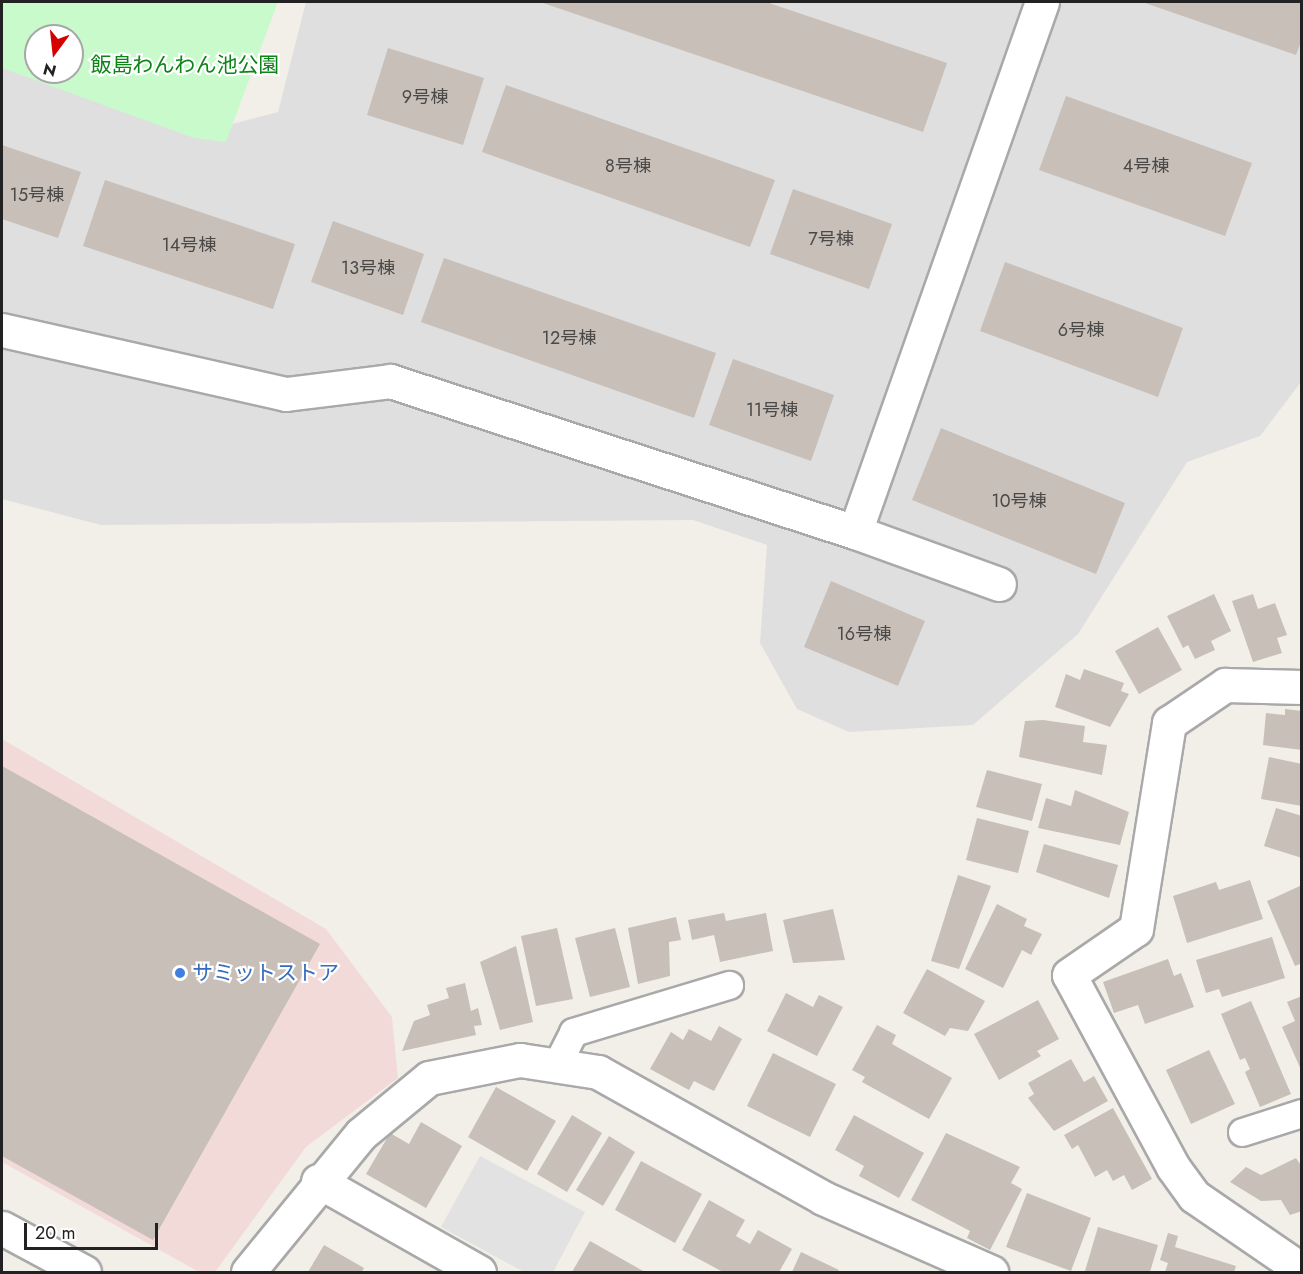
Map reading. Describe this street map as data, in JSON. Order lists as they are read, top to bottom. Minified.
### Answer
{"parks":["飯島わんわん池公園"],"places":["サミットストア"],"house_numbers":["9号棟","8号棟","4号棟","15号棟","7号棟","14号棟","13号棟","6号棟","12号棟","11号棟","10号棟","16号棟"],"scale_bar":"20 m","north":"bottom"}
